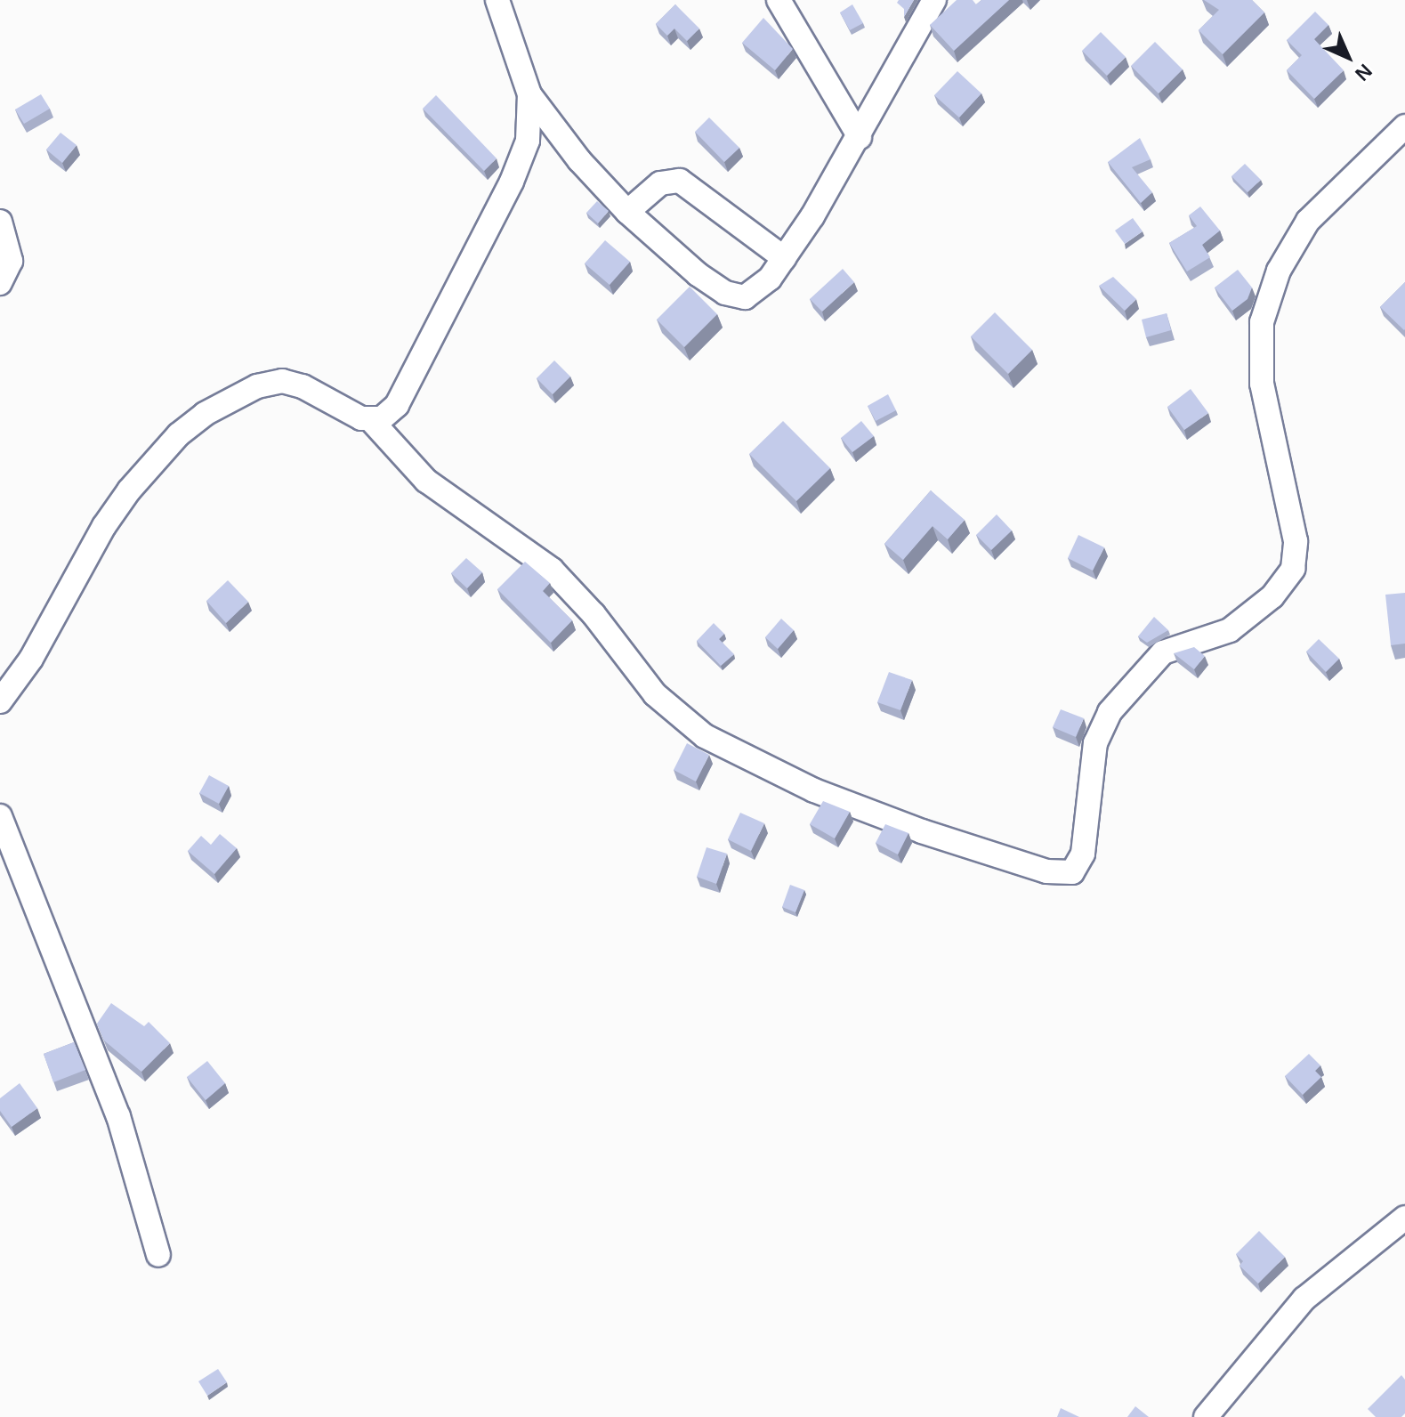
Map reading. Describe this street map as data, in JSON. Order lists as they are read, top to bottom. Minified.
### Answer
{"north":"bottom right"}
